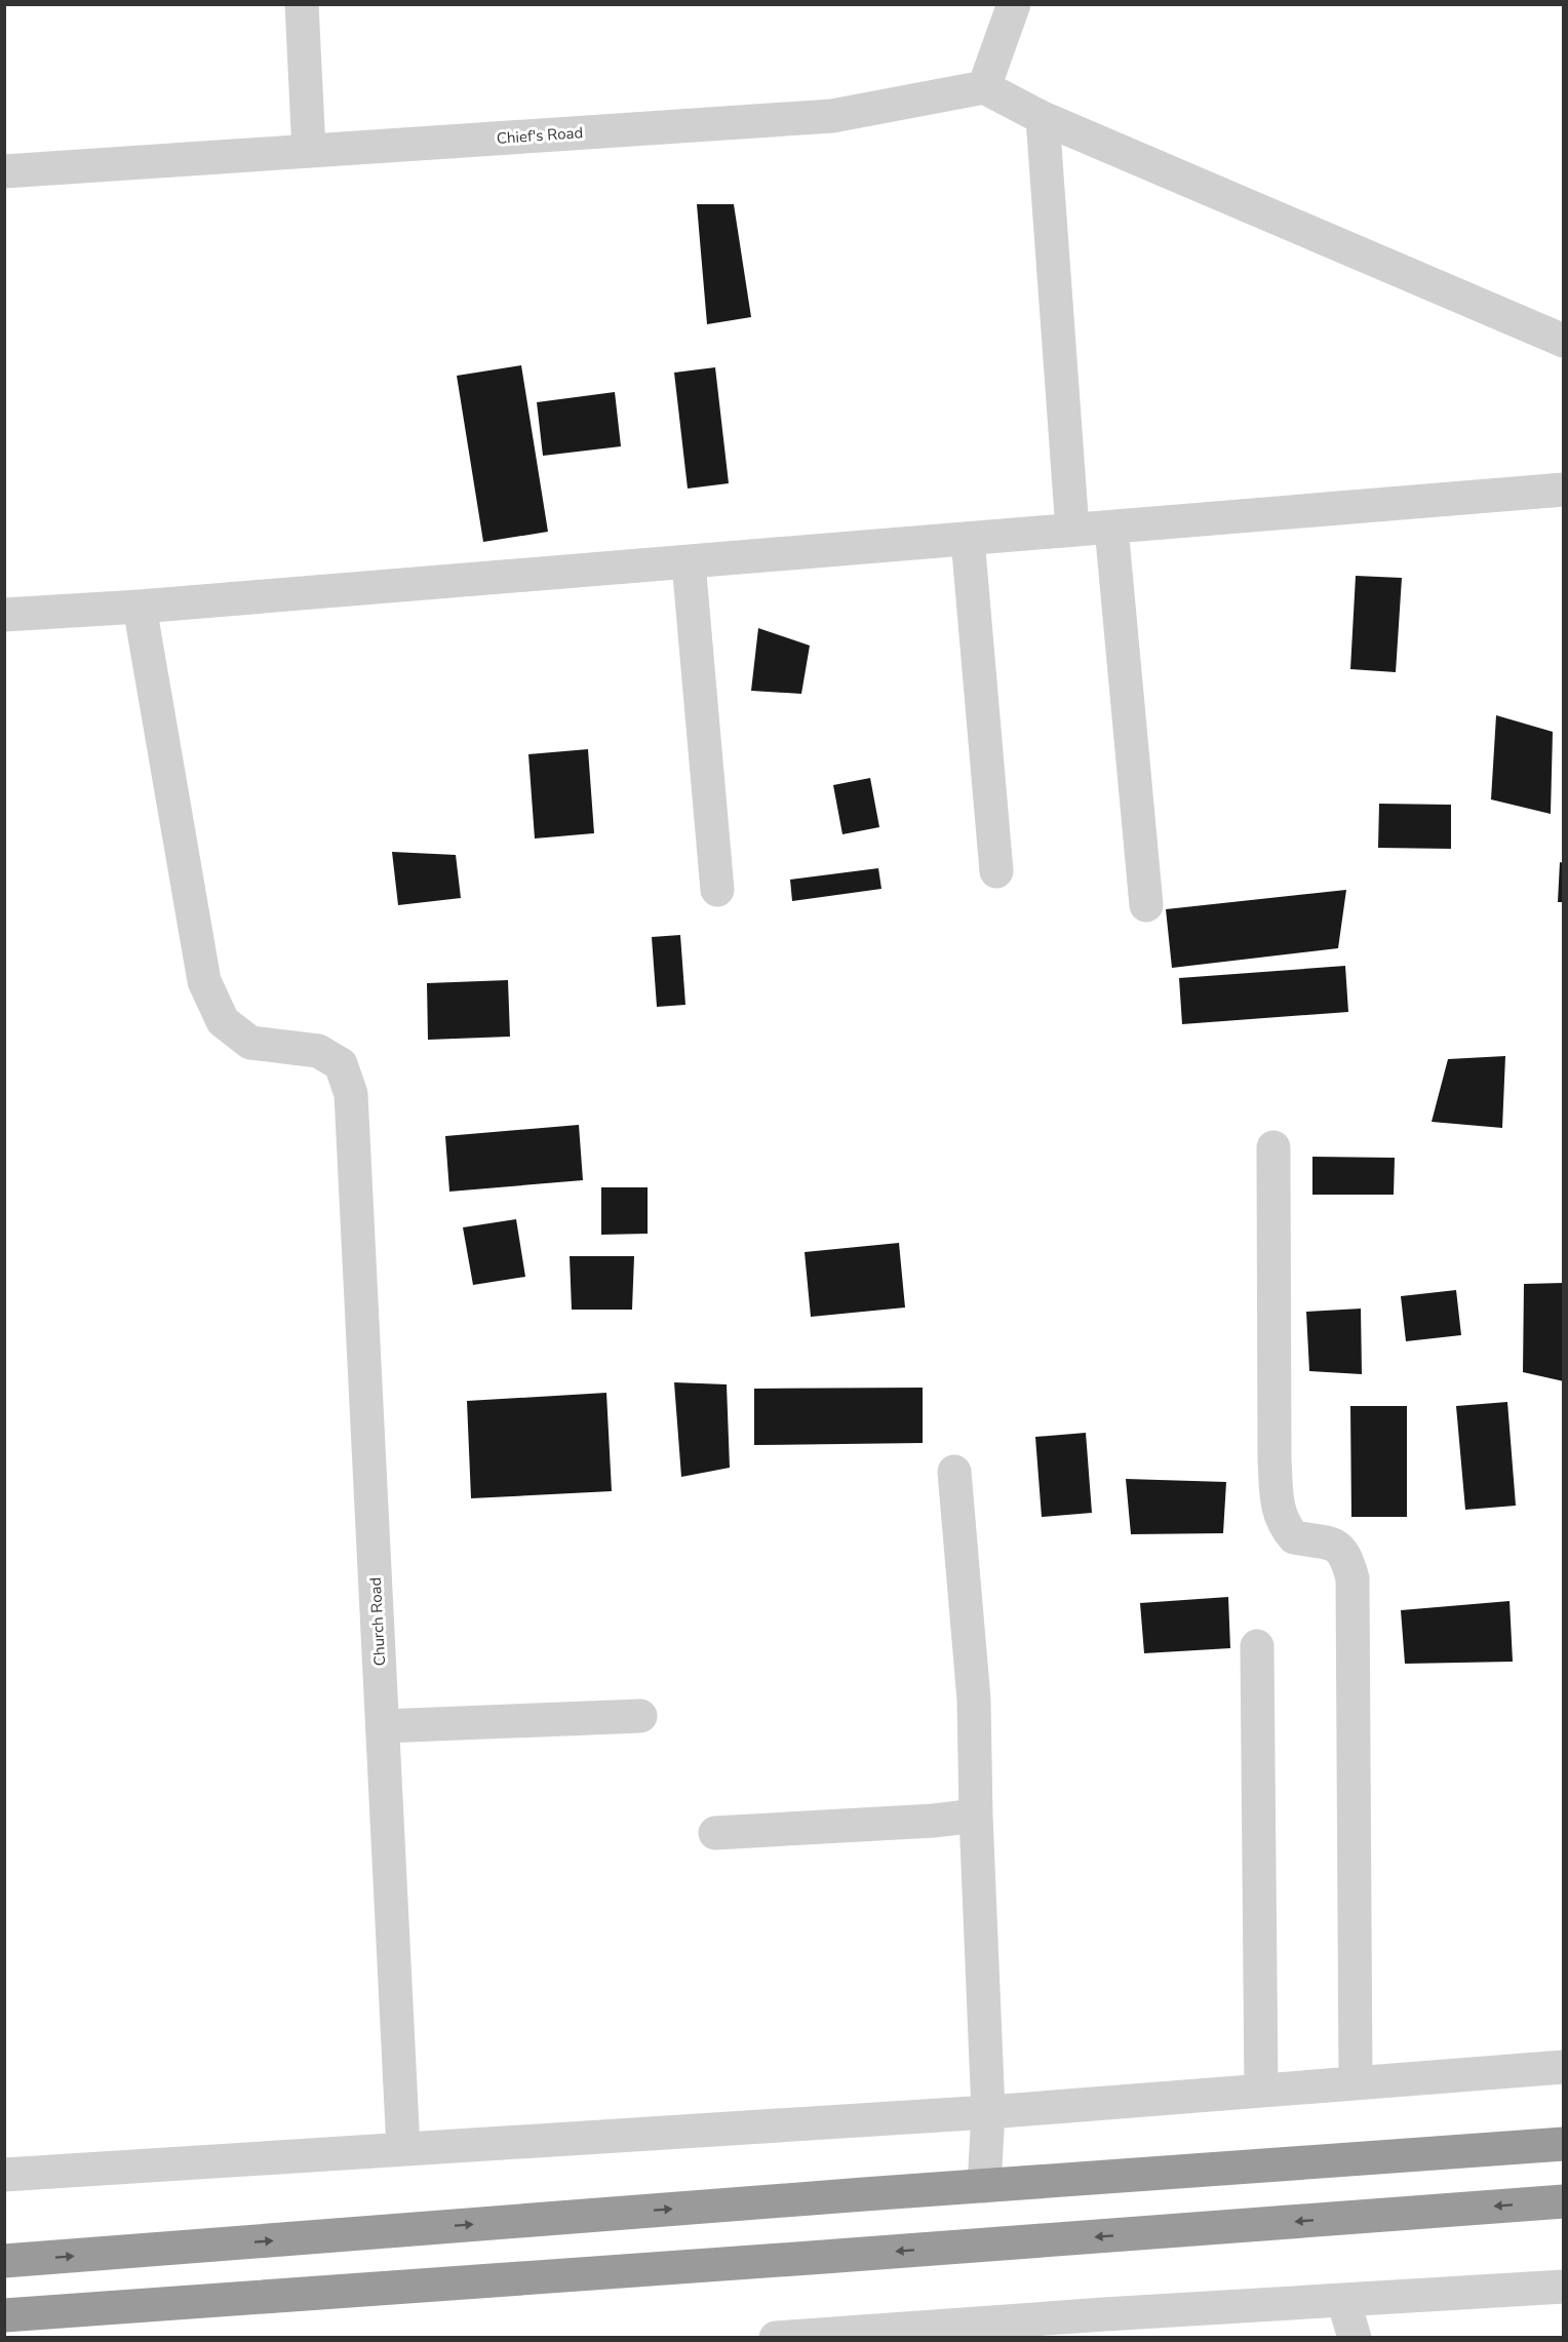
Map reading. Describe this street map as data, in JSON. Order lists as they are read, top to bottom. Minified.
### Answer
{"streets":{"street":["Chief's Road","Church Road"]}}
